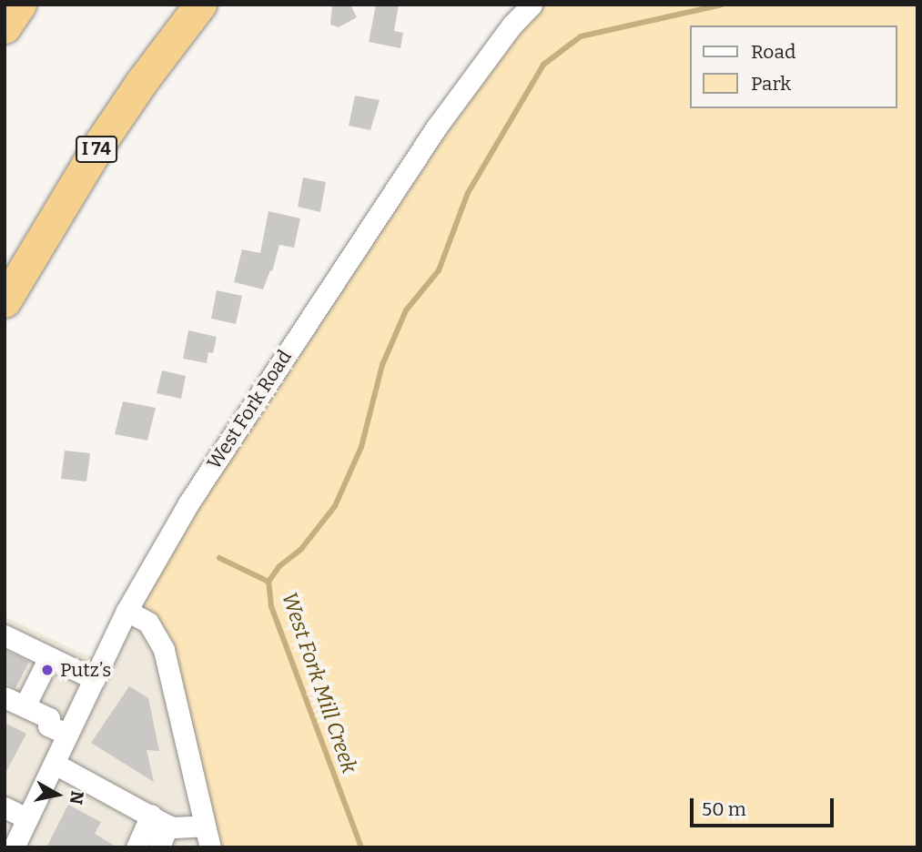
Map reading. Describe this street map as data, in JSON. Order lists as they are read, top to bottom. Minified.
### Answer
{"streets":{"highway":["I 74"],"street":["West Fork Road"]},"water":["West Fork Mill Creek"],"places":["Putz’s"],"legend":["Road","Park"],"scale_bar":"50 m","north":"right"}
